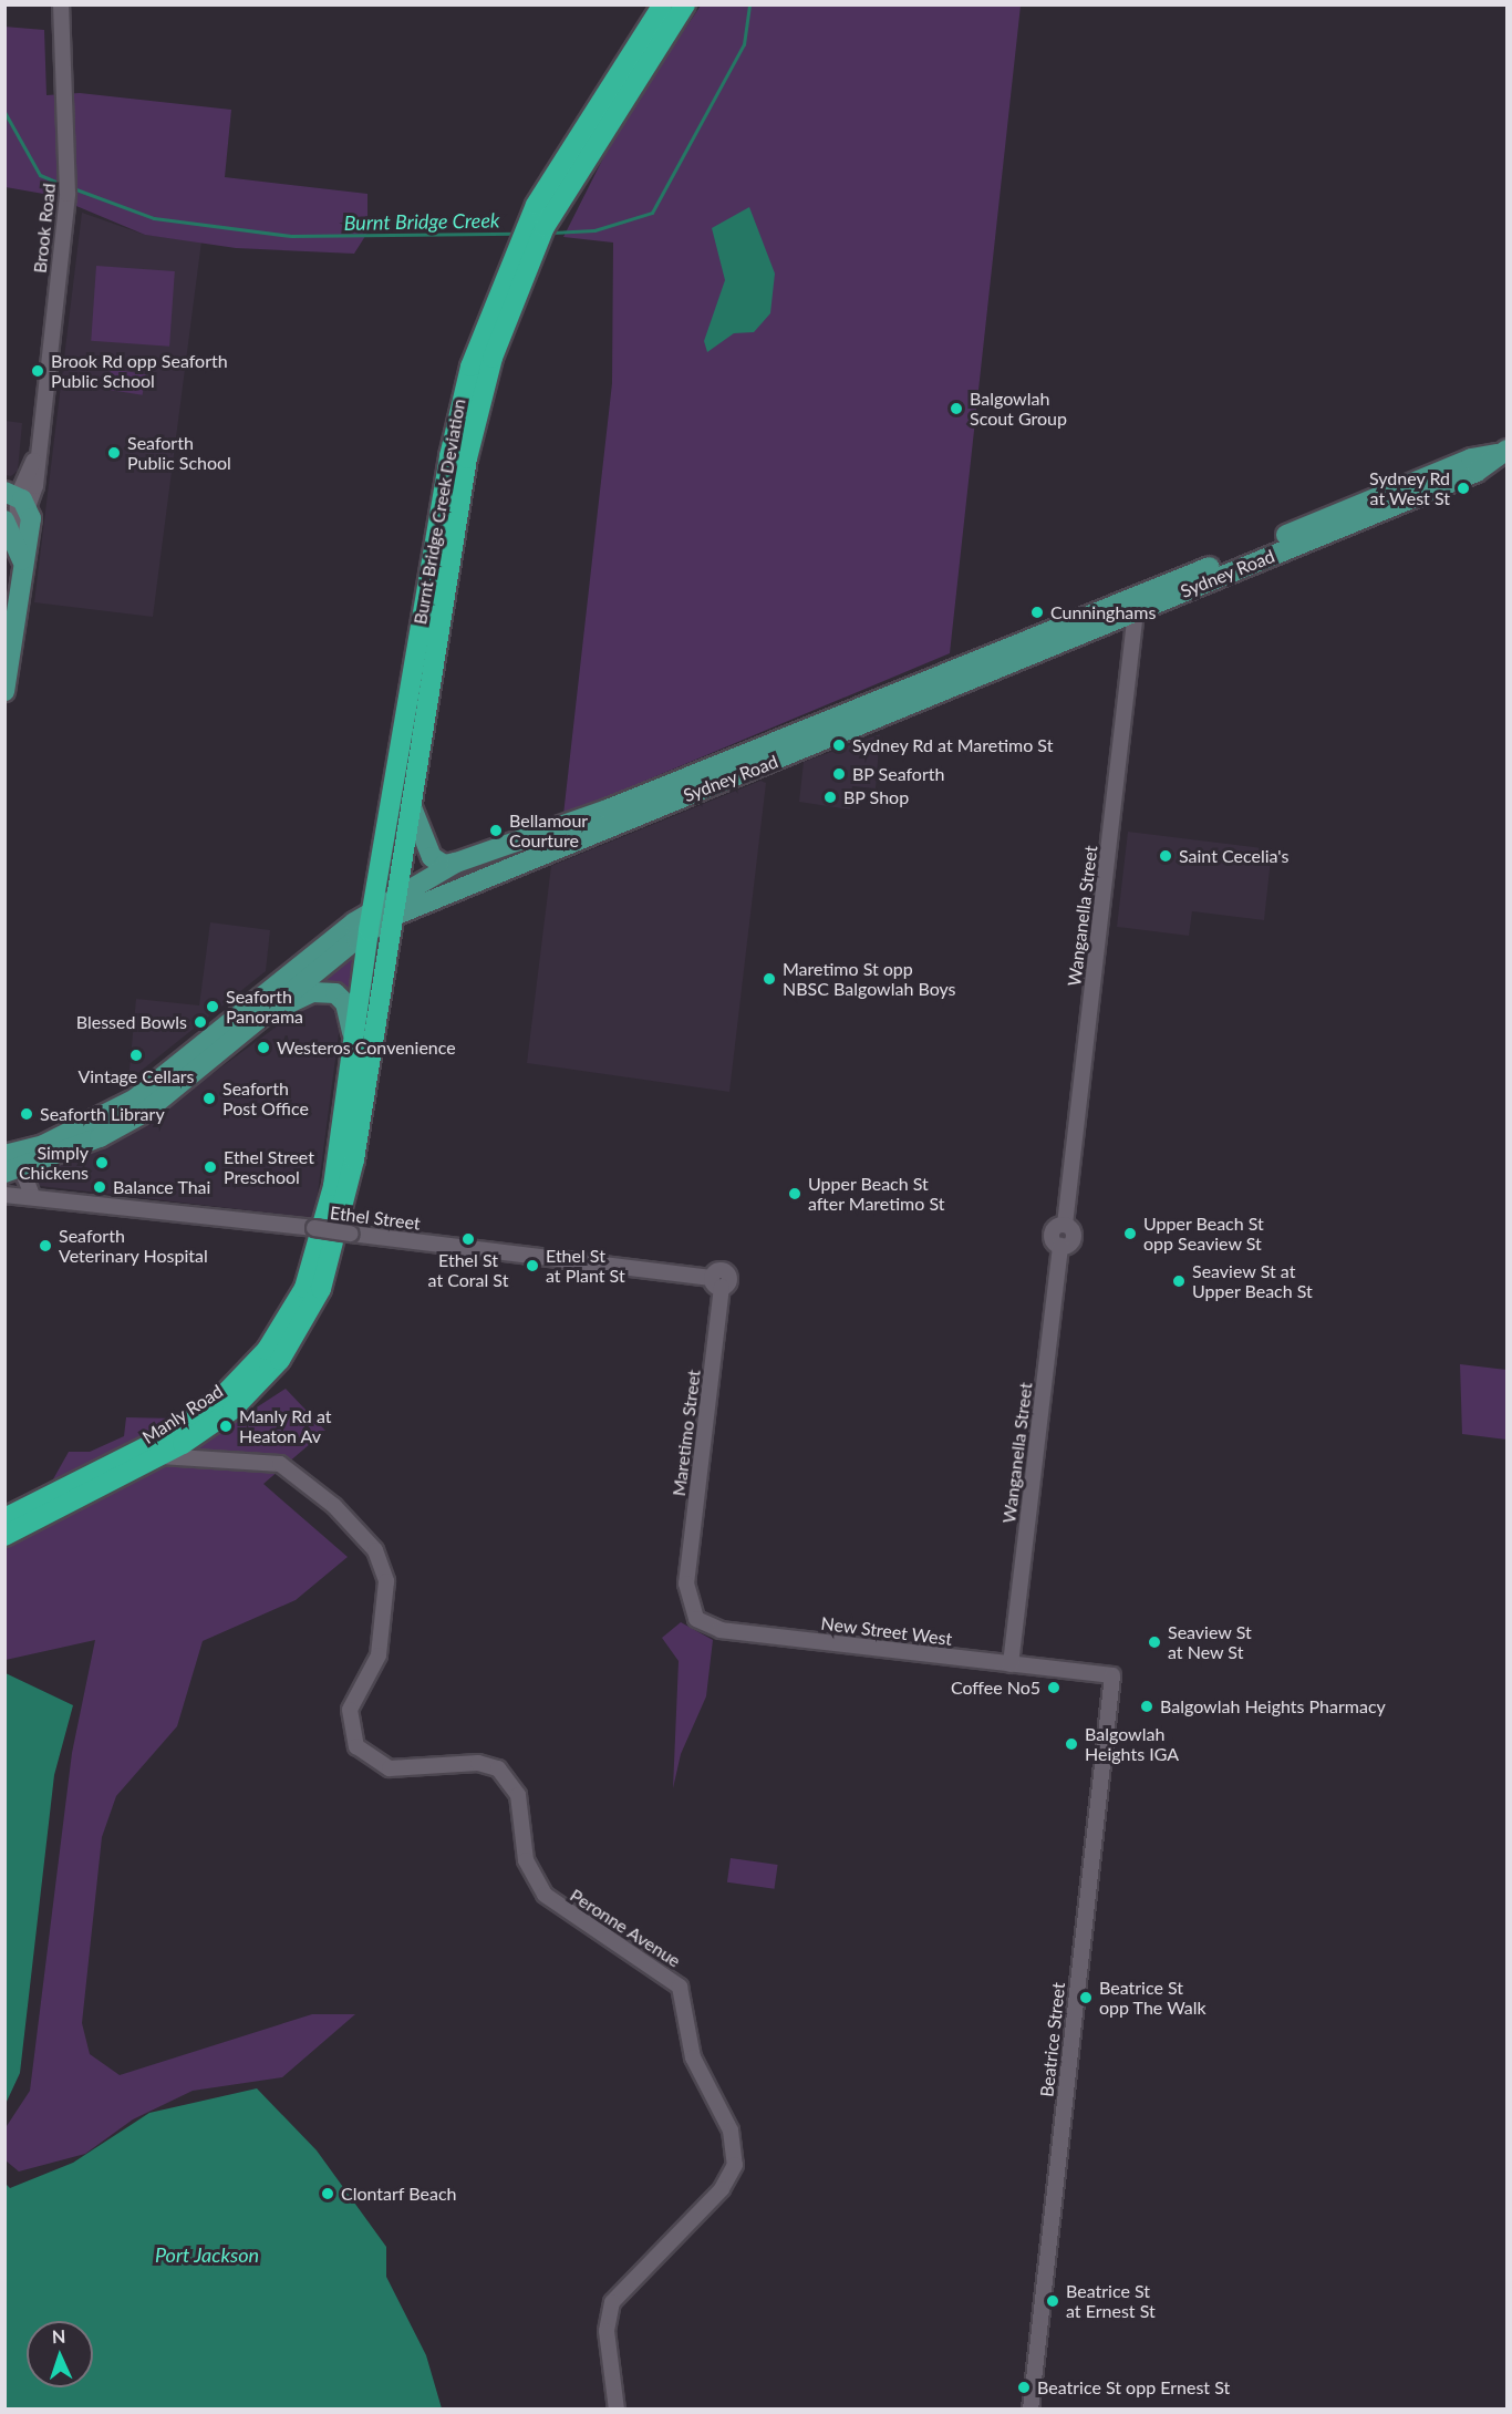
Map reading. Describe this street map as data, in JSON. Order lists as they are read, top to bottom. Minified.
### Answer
{"streets":{"highway":["Burnt Bridge Creek Deviation","Manly Road"],"main road":["Sydney Road"],"street":["Brook Road","Wanganella Street","Ethel Street","Maretimo Street","New Street West","Peronne Avenue","Beatrice Street"]},"crossings":[["Burnt Bridge Creek Deviation","Sydney Road"],["Burnt Bridge Creek Deviation","Manly Road"],["Sydney Road","Wanganella Street"],["Sydney Road","Ethel Street"],["Sydney Road","Manly Road"],["Wanganella Street","New Street West"],["Ethel Street","Maretimo Street"],["Maretimo Street","New Street West"],["New Street West","Beatrice Street"]],"water":["Burnt Bridge Creek","Port Jackson"],"places":["Brook Rd opp Seaforth Public School","Balgowlah Scout Group","Seaforth Public School","Sydney Rd at West St","Cunninghams","Sydney Rd at Maretimo St","BP Seaforth","BP Shop","Bellamour Courture","Saint Cecelia's","Maretimo St opp NBSC Balgowlah Boys","Seaforth Panorama","Blessed Bowls","Westeros Convenience","Vintage Cellars","Seaforth Post Office","Seaforth Library","Simply Chickens","Ethel Street Preschool","Balance Thai","Upper Beach St after Maretimo St","Upper Beach St opp Seaview St","Ethel St at Coral St","Seaforth Veterinary Hospital","Ethel St at Plant St","Seaview St at Upper Beach St","Manly Rd at Heaton Av","Seaview St at New St","Coffee No5","Balgowlah Heights Pharmacy","Balgowlah Heights IGA","Beatrice St opp The Walk","Clontarf Beach","Beatrice St at Ernest St","Beatrice St opp Ernest St"],"north":"top"}
